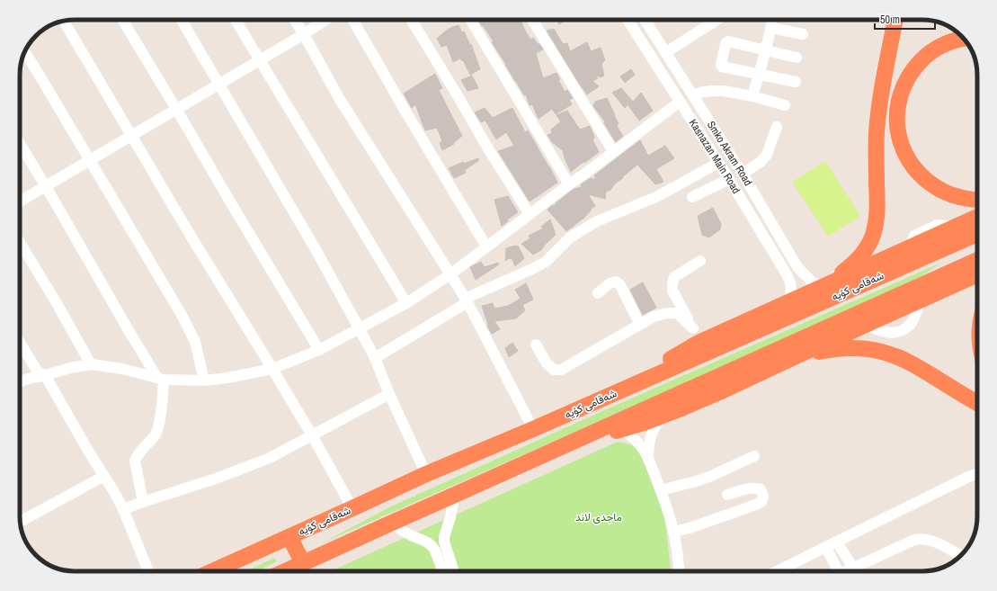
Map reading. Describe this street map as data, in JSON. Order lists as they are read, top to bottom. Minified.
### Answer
{"streets":{"highway":["شەقامی کۆیە"],"street":["Smko Akram Road","Kasnazan Main Road"]},"parks":["ماجدی لاند"],"scale_bar":"50 m"}
